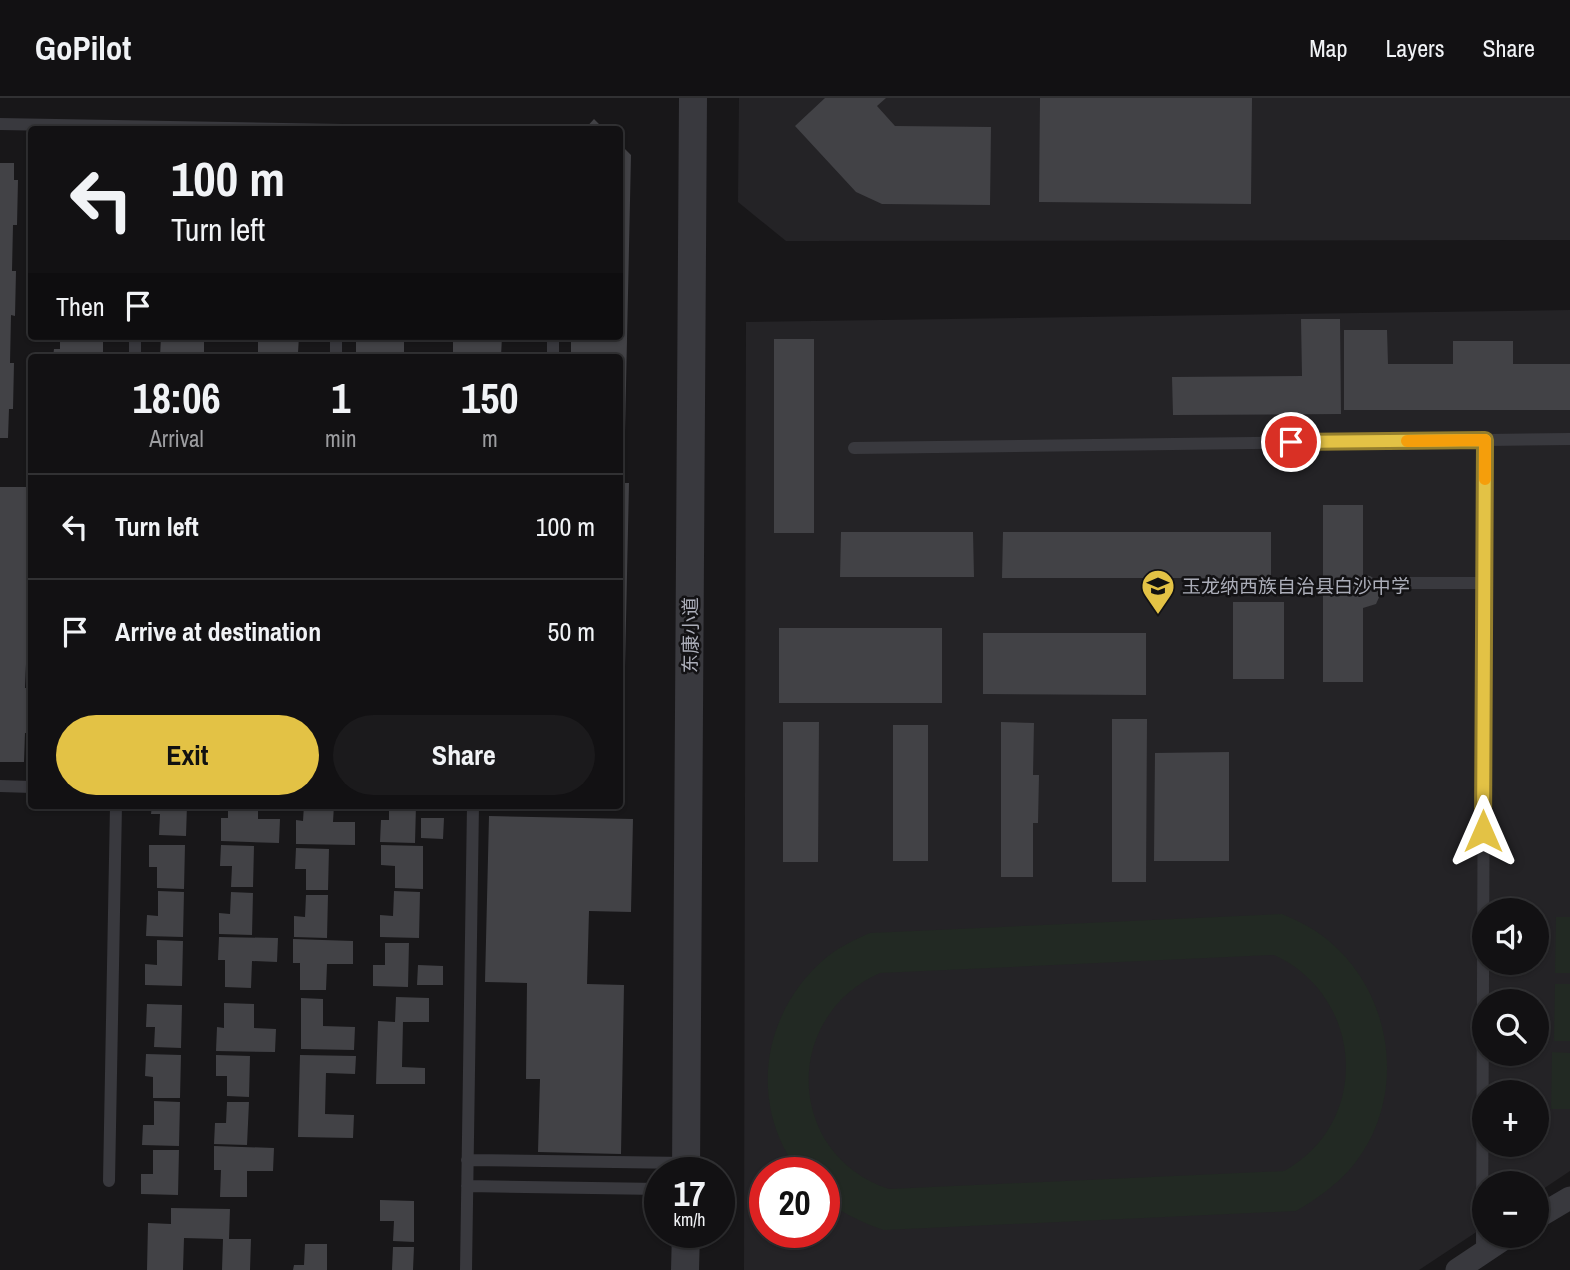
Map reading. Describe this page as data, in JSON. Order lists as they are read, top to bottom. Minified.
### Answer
{"streets":{"street":["东康小道"]},"places":{"school or university":["玉龙纳西族自治县白沙中学"]},"page":{"header":"GoPilot","nav":["Map","Layers","Share"],"turn":["100 m","Turn left"],"then":"Then","eta":["18:06","Arrival","1","min","150","m"],"list":[{"name":"Turn left","value":"100 m"},{"name":"Arrive at destination","value":"50 m"}],"buttons":["Exit","Share"],"map_buttons":["+","−"],"speed":"17 km/h","limit":"20"}}
